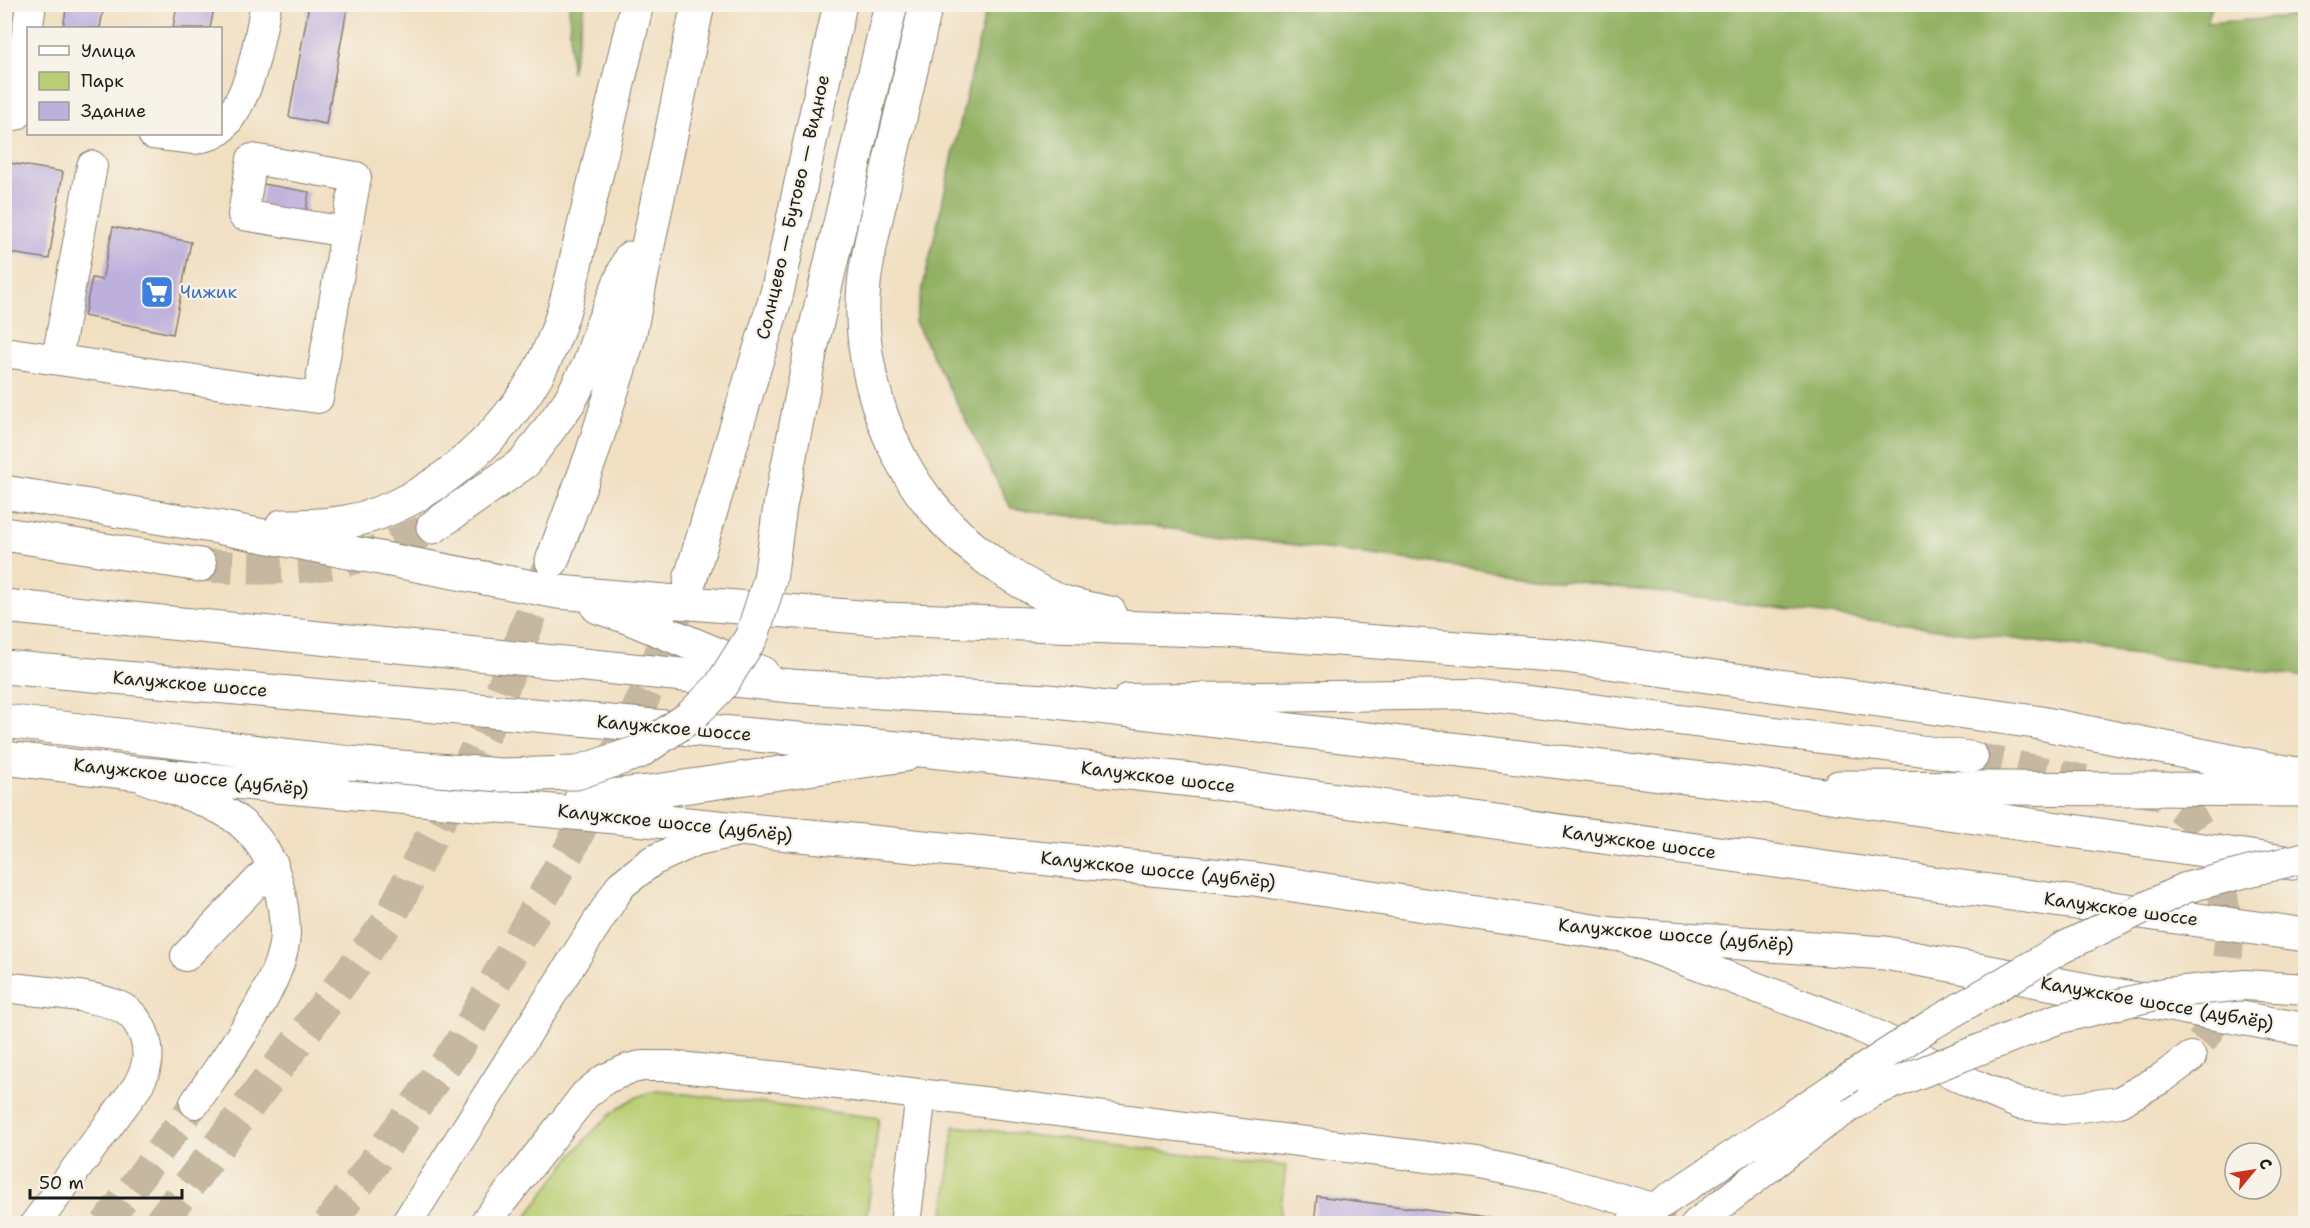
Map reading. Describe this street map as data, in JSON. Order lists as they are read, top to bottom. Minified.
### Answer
{"streets":{"main road":["Солнцево — Бутово — Видное","Калужское шоссе","Калужское шоссе (дублёр)"]},"places":{"supermarket":["Чижик"]},"legend":["Улица","Парк","Здание"],"scale_bar":"50 m","north":"top right"}
